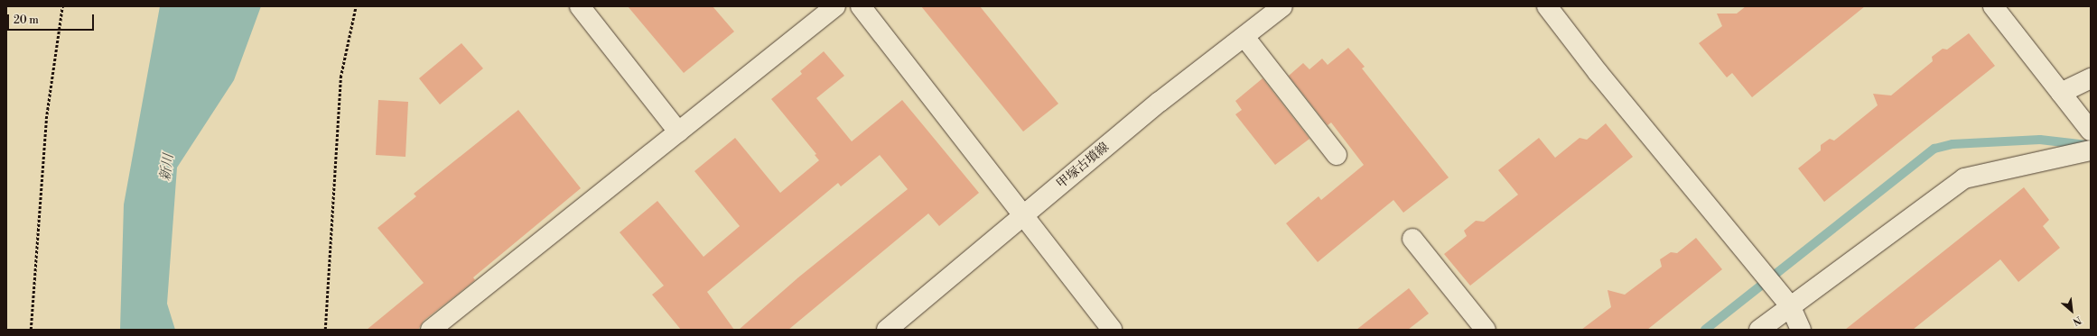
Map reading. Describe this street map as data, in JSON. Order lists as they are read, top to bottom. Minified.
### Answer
{"streets":{"street":["甲塚古墳線"]},"water":["新川"],"scale_bar":"20 m","north":"bottom right"}
